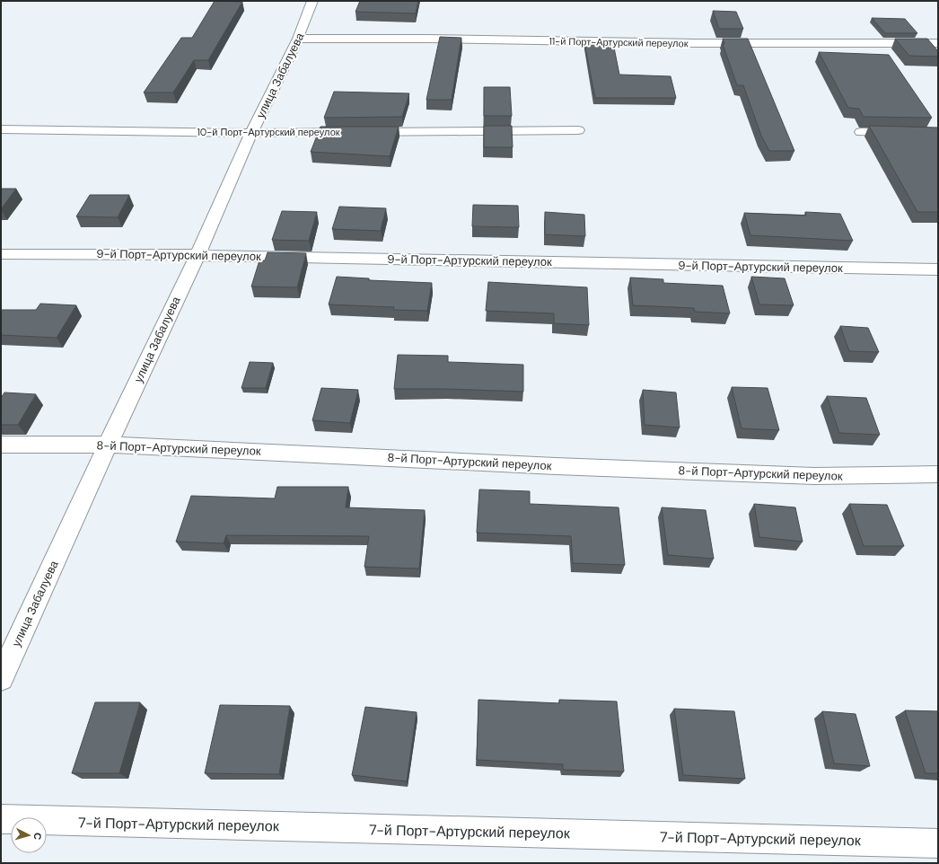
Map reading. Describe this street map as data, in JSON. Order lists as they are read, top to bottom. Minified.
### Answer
{"streets":{"street":["11-й Порт-Артурский переулок","улица Забалуева","10-й Порт-Артурский переулок","9-й Порт-Артурский переулок","8-й Порт-Артурский переулок","7-й Порт-Артурский переулок"]},"crossings":[["11-й Порт-Артурский переулок","улица Забалуева"],["улица Забалуева","10-й Порт-Артурский переулок"],["улица Забалуева","9-й Порт-Артурский переулок"],["улица Забалуева","8-й Порт-Артурский переулок"]],"north":"right"}
